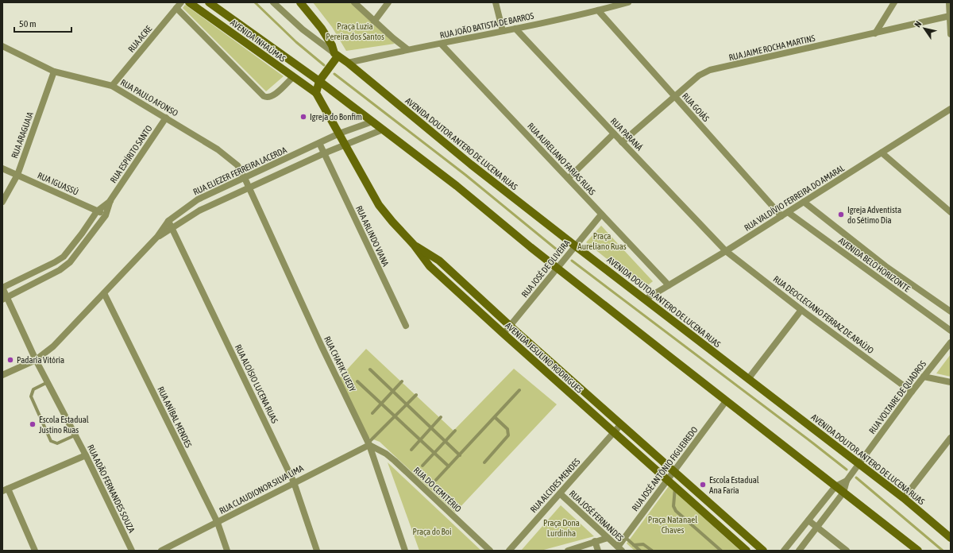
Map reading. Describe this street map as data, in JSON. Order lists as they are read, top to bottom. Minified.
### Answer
{"streets":{"main road":["AVENIDA INHAÚMAS","AVENIDA DOUTOR ANTERO DE LUCENA RUAS","AVENIDA JESULINO RODRIGUES"],"street":["RUA JOÃO BATISTA DE BARROS","RUA ACRE","RUA JAIME ROCHA MARTINS","RUA PAULO AFONSO","RUA GOIÁS","RUA PARANÁ","RUA ARAGUAIA","RUA ESPÍRITO SANTO","RUA AURELIANO FARIAS RUAS","RUA ELIEZER FERREIRA LACERDA","RUA IGUASSÚ","RUA VALDÍVIO FERREIRA DO AMARAL","RUA ARLINDO VIANA","AVENIDA BELO HORIZONTE","RUA JOSÉ DE OLIVEIRA","RUA DEOCLECIANO FERRAZ DE ARAÚJO","RUA CHAFIK LUEDY","RUA ALOÍSIO LUCENA RUAS","RUA VOLTAIRE DE QUADROS","RUA ANÍBAL MENDES","RUA JOSÉ ANTÔNIO FIGUEIREDO","RUA ALCIDES MENDES","RUA ADÃO FERNANDES SOUZA","RUA CLAUDIONOR SILVA LIMA","RUA DO CEMITÉRIO","RUA JOSÉ FERNANDES"]},"crossings":[["RUA JOÃO BATISTA DE BARROS","RUA GOIÁS"],["RUA JOÃO BATISTA DE BARROS","RUA PARANÁ"],["RUA JOÃO BATISTA DE BARROS","AVENIDA DOUTOR ANTERO DE LUCENA RUAS"],["RUA JOÃO BATISTA DE BARROS","RUA AURELIANO FARIAS RUAS"],["RUA ACRE","RUA PAULO AFONSO"],["AVENIDA INHAÚMAS","AVENIDA JESULINO RODRIGUES"],["RUA JAIME ROCHA MARTINS","RUA GOIÁS"],["RUA JAIME ROCHA MARTINS","RUA PARANÁ"],["RUA PAULO AFONSO","RUA ARAGUAIA"],["RUA PAULO AFONSO","RUA ESPÍRITO SANTO"],["RUA PAULO AFONSO","RUA ELIEZER FERREIRA LACERDA"],["RUA PAULO AFONSO","RUA CHAFIK LUEDY"],["RUA GOIÁS","RUA VALDÍVIO FERREIRA DO AMARAL"],["RUA PARANÁ","RUA VALDÍVIO FERREIRA DO AMARAL"],["RUA PARANÁ","RUA DEOCLECIANO FERRAZ DE ARAÚJO"],["RUA ARAGUAIA","RUA IGUASSÚ"],["AVENIDA DOUTOR ANTERO DE LUCENA RUAS","RUA VALDÍVIO FERREIRA DO AMARAL"],["AVENIDA DOUTOR ANTERO DE LUCENA RUAS","RUA JOSÉ DE OLIVEIRA"],["AVENIDA DOUTOR ANTERO DE LUCENA RUAS","RUA VOLTAIRE DE QUADROS"],["RUA ESPÍRITO SANTO","RUA IGUASSÚ"],["RUA ESPÍRITO SANTO","RUA ADÃO FERNANDES SOUZA"],["RUA AURELIANO FARIAS RUAS","RUA VALDÍVIO FERREIRA DO AMARAL"],["RUA AURELIANO FARIAS RUAS","RUA JOSÉ DE OLIVEIRA"],["RUA ELIEZER FERREIRA LACERDA","RUA ARLINDO VIANA"],["RUA ELIEZER FERREIRA LACERDA","AVENIDA JESULINO RODRIGUES"],["RUA ELIEZER FERREIRA LACERDA","RUA CHAFIK LUEDY"],["RUA ELIEZER FERREIRA LACERDA","RUA ALOÍSIO LUCENA RUAS"],["RUA ELIEZER FERREIRA LACERDA","RUA ANÍBAL MENDES"],["RUA ELIEZER FERREIRA LACERDA","RUA ADÃO FERNANDES SOUZA"],["RUA VALDÍVIO FERREIRA DO AMARAL","AVENIDA BELO HORIZONTE"],["RUA VALDÍVIO FERREIRA DO AMARAL","RUA DEOCLECIANO FERRAZ DE ARAÚJO"],["RUA JOSÉ DE OLIVEIRA","AVENIDA JESULINO RODRIGUES"],["RUA DEOCLECIANO FERRAZ DE ARAÚJO","RUA VOLTAIRE DE QUADROS"],["AVENIDA JESULINO RODRIGUES","RUA JOSÉ ANTÔNIO FIGUEIREDO"],["AVENIDA JESULINO RODRIGUES","RUA ALCIDES MENDES"],["RUA CHAFIK LUEDY","RUA CLAUDIONOR SILVA LIMA"],["RUA CHAFIK LUEDY","RUA DO CEMITÉRIO"],["RUA ALOÍSIO LUCENA RUAS","RUA CLAUDIONOR SILVA LIMA"],["RUA ANÍBAL MENDES","RUA CLAUDIONOR SILVA LIMA"],["RUA JOSÉ ANTÔNIO FIGUEIREDO","RUA JOSÉ FERNANDES"],["RUA ALCIDES MENDES","RUA JOSÉ FERNANDES"],["RUA CLAUDIONOR SILVA LIMA","RUA DO CEMITÉRIO"]],"parks":["Praça Luzia Pereira dos Santos","Praça Aureliano Ruas","Praça Natanael Chaves","Praça Dona Lurdinha","Praça do Boi"],"places":["Igreja do Bonfim","Igreja Adventista do Sétimo Dia","Padaria Vitória","Escola Estadual Justino Ruas","Escola Estadual Ana Faria"],"scale_bar":"50 m","north":"top left"}
